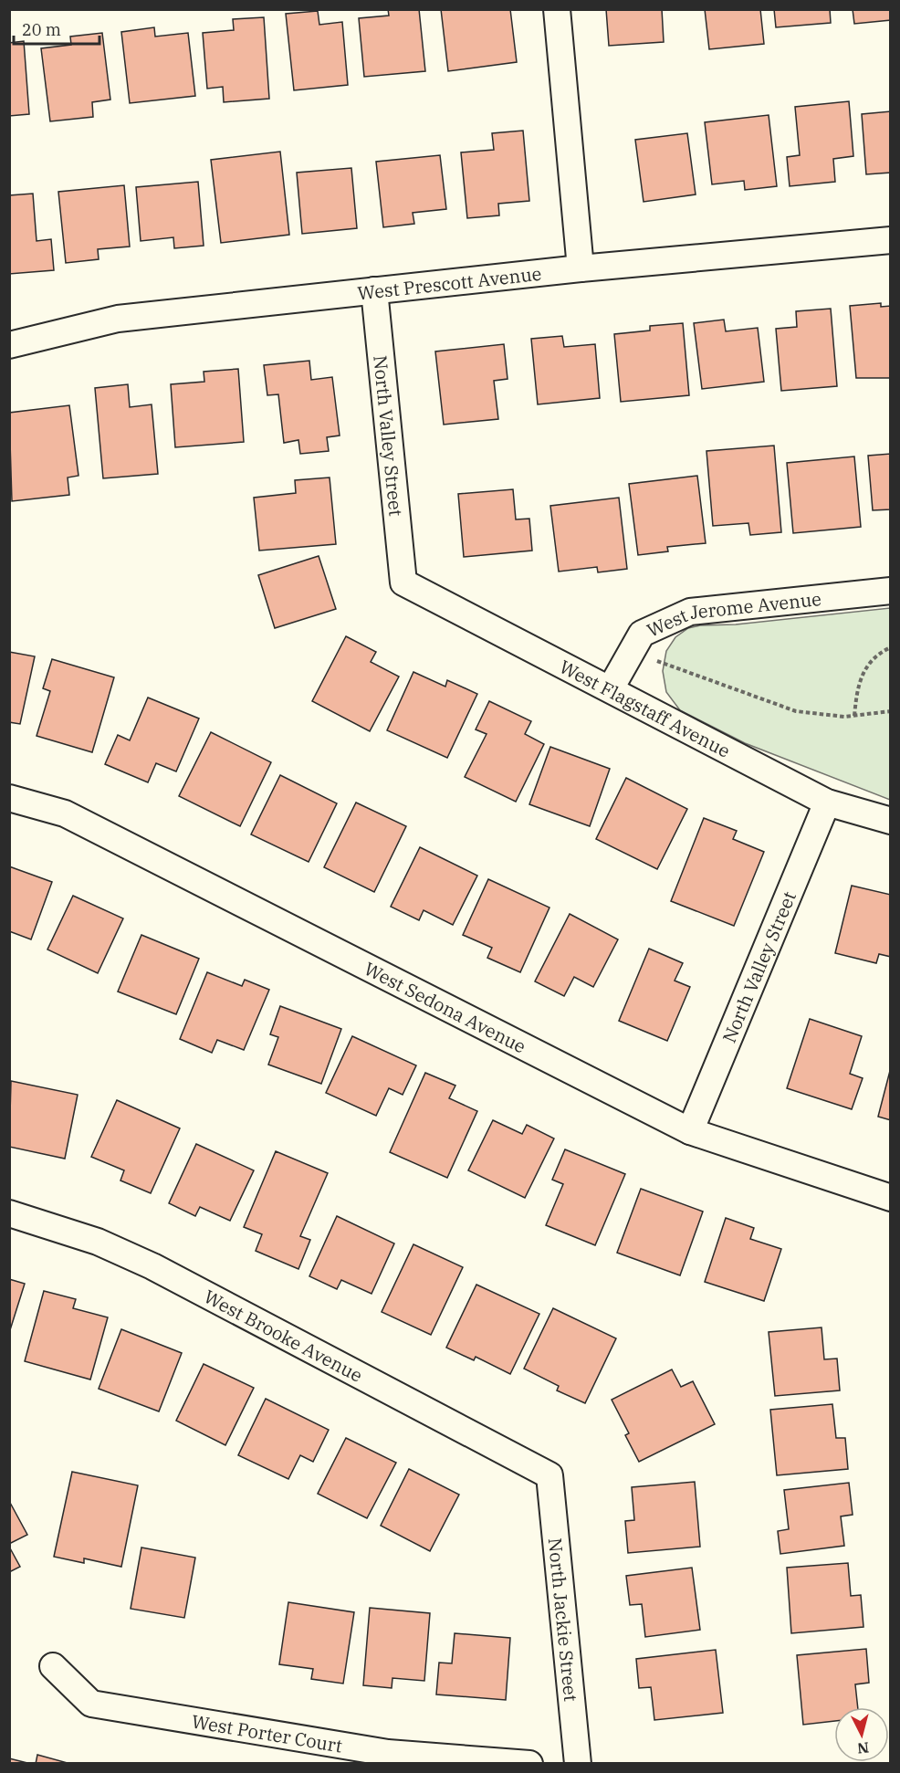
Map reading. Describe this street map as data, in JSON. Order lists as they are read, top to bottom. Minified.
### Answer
{"streets":{"street":["West Prescott Avenue","North Valley Street","West Jerome Avenue","West Flagstaff Avenue","West Sedona Avenue","West Brooke Avenue","North Jackie Street","West Porter Court"]},"crossings":[["West Prescott Avenue","North Valley Street"],["North Valley Street","West Flagstaff Avenue"],["North Valley Street","West Sedona Avenue"],["West Jerome Avenue","West Flagstaff Avenue"],["West Brooke Avenue","North Jackie Street"]],"scale_bar":"20 m","north":"bottom"}
